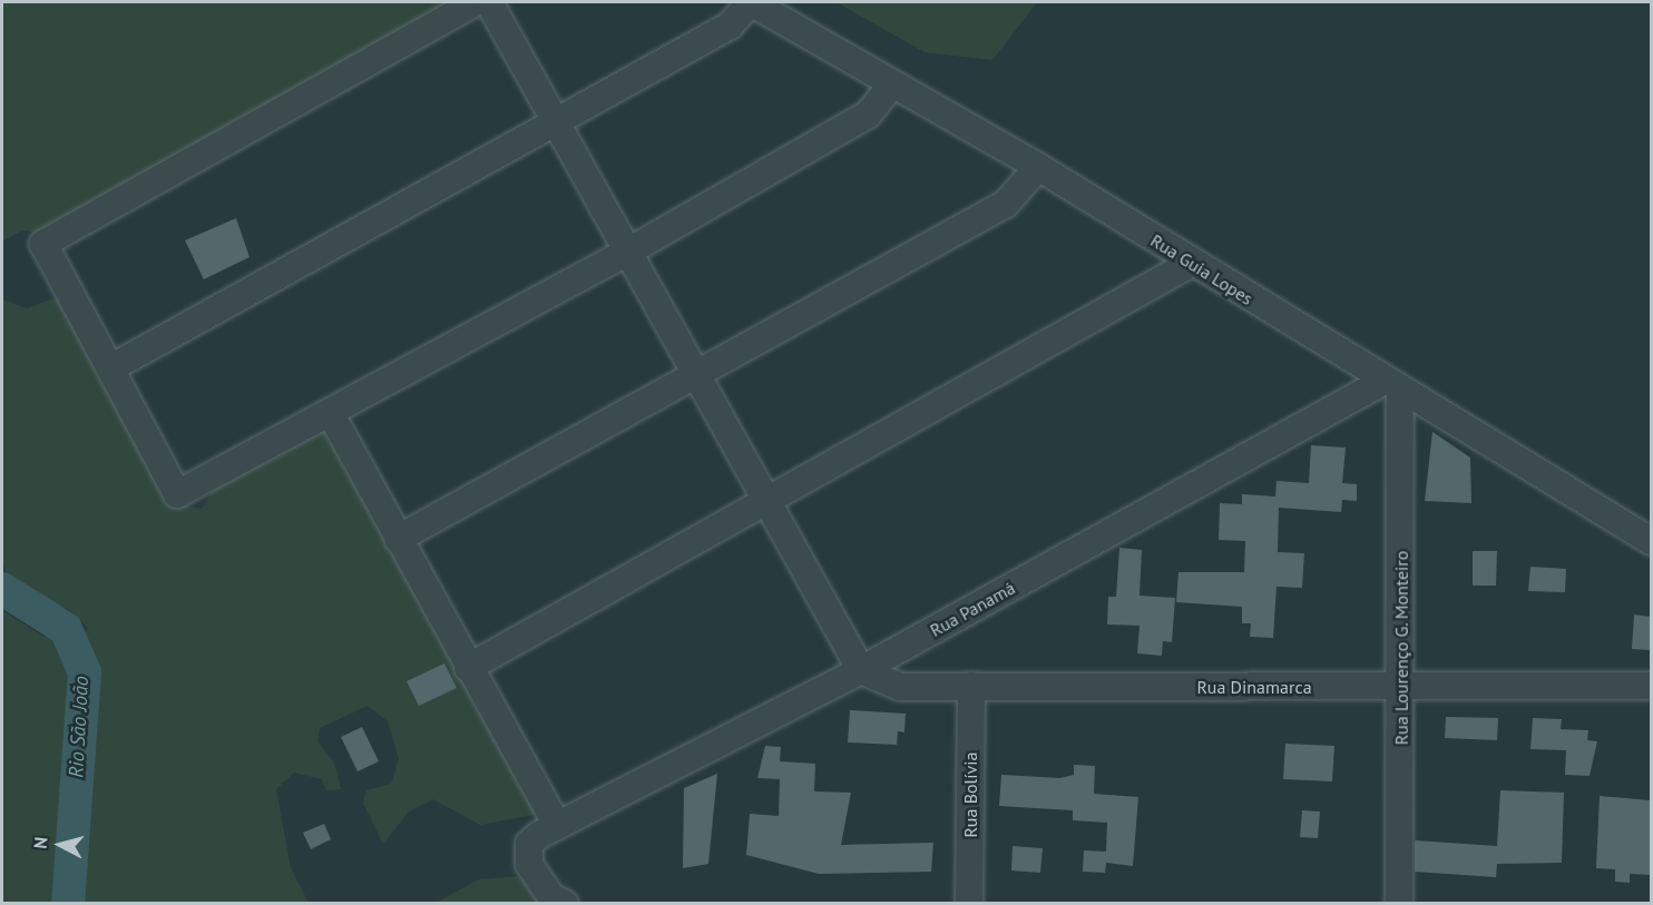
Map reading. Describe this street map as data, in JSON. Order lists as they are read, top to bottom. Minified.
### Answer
{"streets":{"street":["Rua Guia Lopes","Rua Panamá","Rua Lourenço G. Monteiro","Rua Dinamarca","Rua Bolívia"]},"crossings":[["Rua Guia Lopes","Rua Panamá"],["Rua Guia Lopes","Rua Lourenço G. Monteiro"],["Rua Panamá","Rua Lourenço G. Monteiro"],["Rua Panamá","Rua Dinamarca"],["Rua Lourenço G. Monteiro","Rua Dinamarca"],["Rua Dinamarca","Rua Bolívia"]],"water":["Rio São João"],"north":"left"}
